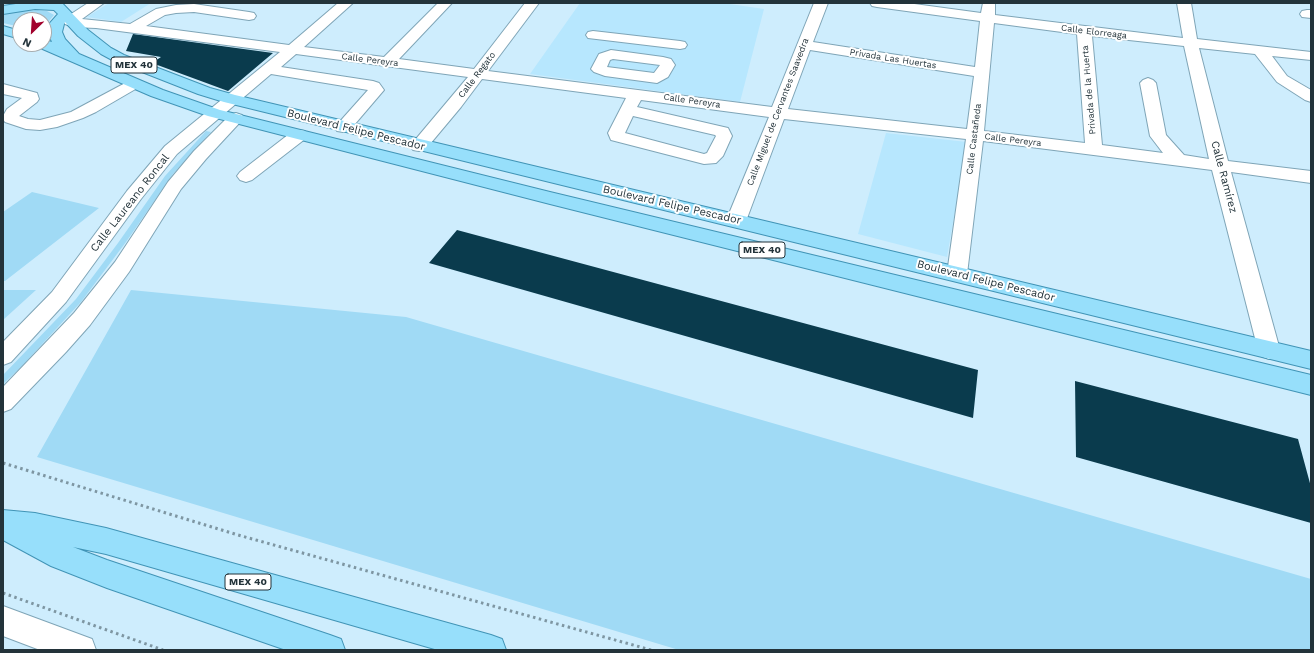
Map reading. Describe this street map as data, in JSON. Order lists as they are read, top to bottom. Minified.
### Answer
{"streets":{"main road":["MEX 40","Boulevard Felipe Pescador"],"street":["Calle Elorreaga","Privada Las Huertas","Calle Pereyra","Calle Regato","Privada de la Huerta","Calle Miguel de Cervantes Saavedra","Calle Castañeda","Calle Ramírez","Calle Laureano Roncal"]},"crossings":[["Calle Elorreaga","Privada de la Huerta"],["Calle Elorreaga","Calle Castañeda"],["Calle Elorreaga","Calle Ramírez"],["Privada Las Huertas","Calle Miguel de Cervantes Saavedra"],["Privada Las Huertas","Calle Castañeda"],["Calle Pereyra","Calle Regato"],["Calle Pereyra","Privada de la Huerta"],["Calle Pereyra","Calle Miguel de Cervantes Saavedra"],["Calle Pereyra","Boulevard Felipe Pescador"],["Calle Pereyra","Calle Castañeda"],["Calle Pereyra","Calle Ramírez"],["Calle Pereyra","Calle Laureano Roncal"],["Calle Regato","Boulevard Felipe Pescador"],["Calle Miguel de Cervantes Saavedra","Boulevard Felipe Pescador"],["Boulevard Felipe Pescador","Calle Castañeda"],["Boulevard Felipe Pescador","Calle Ramírez"],["Boulevard Felipe Pescador","Calle Laureano Roncal"]],"north":"bottom left"}
